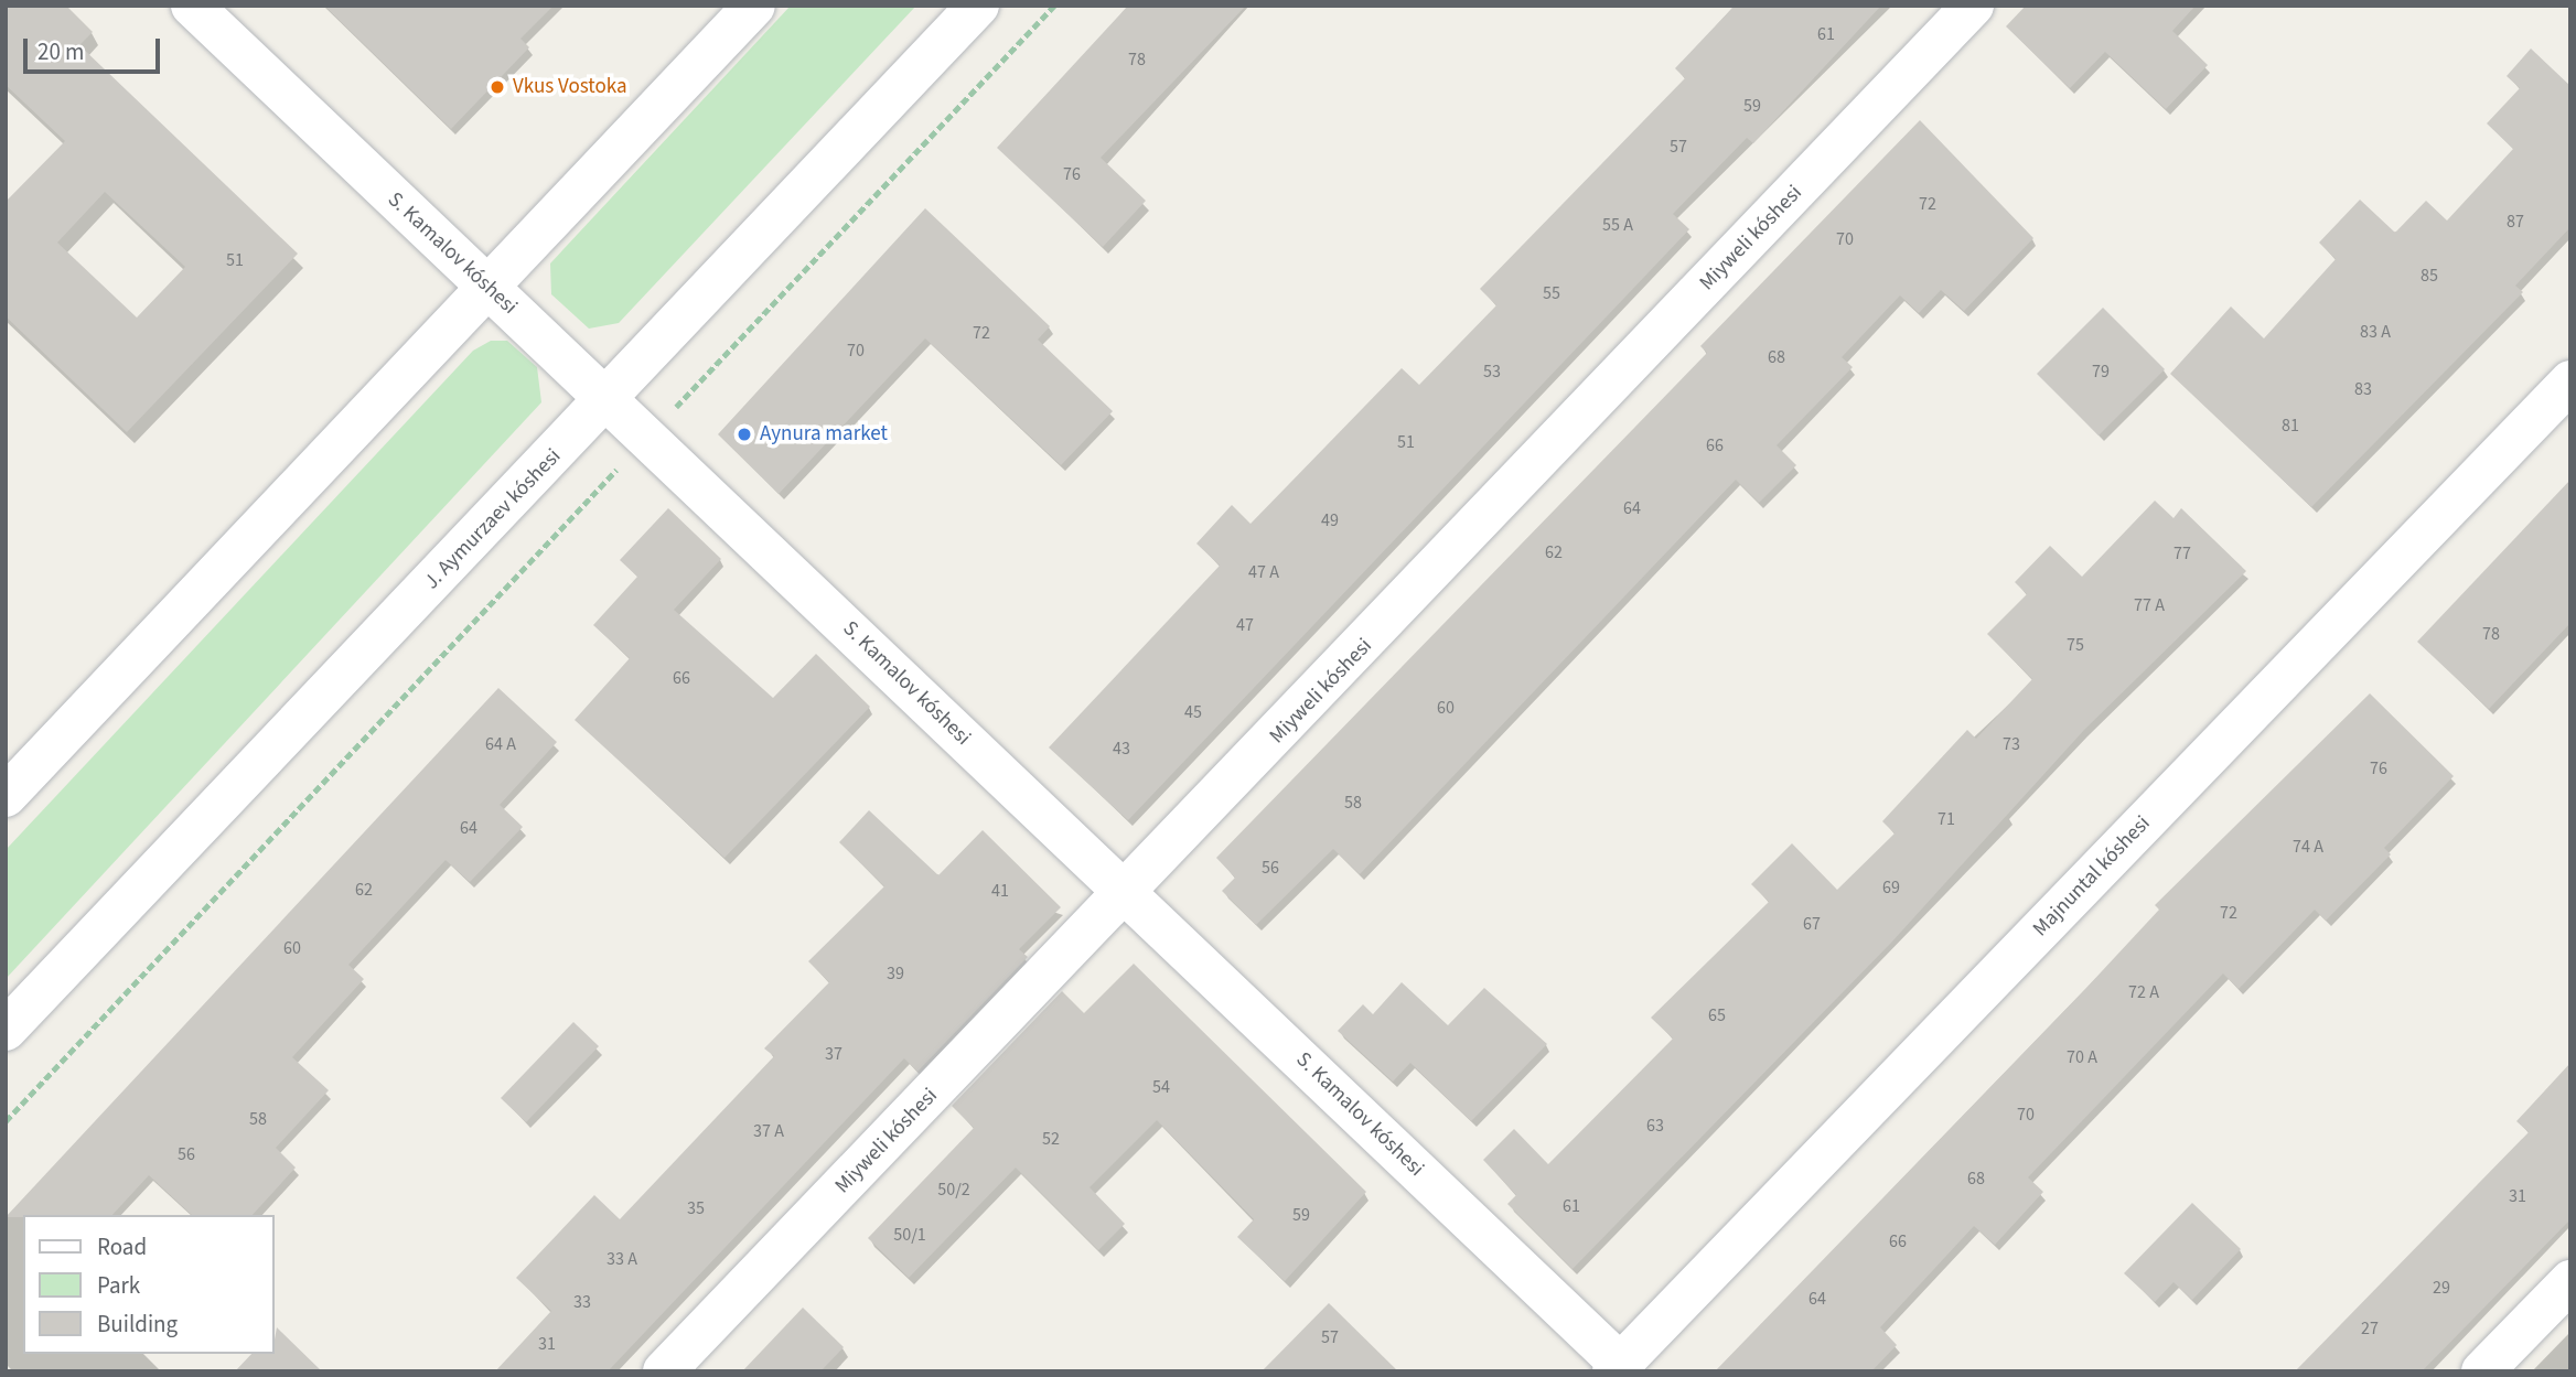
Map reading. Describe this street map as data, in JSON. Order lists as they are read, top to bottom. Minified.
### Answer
{"streets":{"street":["Miyweli kóshesi","S. Kamalov kóshesi","J. Aymurzaev kóshesi","Majnuntal kóshesi"]},"crossings":[["Miyweli kóshesi","S. Kamalov kóshesi"],["S. Kamalov kóshesi","J. Aymurzaev kóshesi"],["S. Kamalov kóshesi","Majnuntal kóshesi"]],"places":["Vkus Vostoka","Aynura market"],"house_numbers":["61","78","59","57","76","72","87","55 А","70","51","85","55","83 А","72","70","68","53","79","83","81","51","66","64","49","62","77","47 А","77 А","47","78","75","66","60","45","64 А","73","43","76","58","71","64","74 А","56","69","62","41","72","67","60","39","72 А","65","37","70 А","54","70","58","63","37 А","52","56","68","50/2","31","61","35","59","50/1","66","33 А","29","64","33","27","57","31"],"legend":["Road","Park","Building"],"scale_bar":"20 m"}
